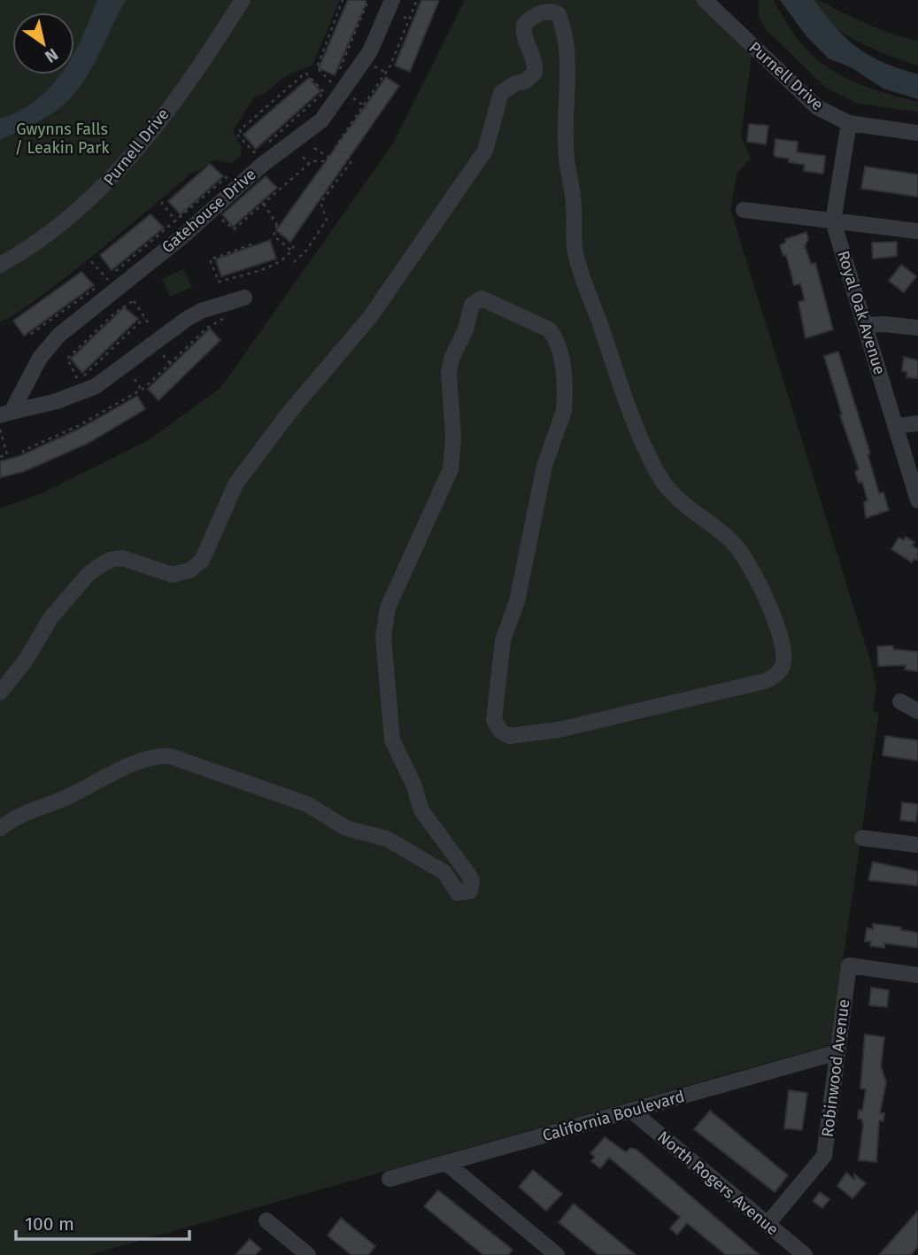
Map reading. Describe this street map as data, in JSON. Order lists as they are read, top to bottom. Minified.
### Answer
{"streets":{"street":["Purnell Drive","Gatehouse Drive","Royal Oak Avenue","Robinwood Avenue","California Boulevard","North Rogers Avenue"]},"crossings":[["Purnell Drive","Royal Oak Avenue"],["Robinwood Avenue","California Boulevard"],["Robinwood Avenue","North Rogers Avenue"],["California Boulevard","North Rogers Avenue"]],"parks":["Gwynns Falls / Leakin Park"],"scale_bar":"100 m","north":"bottom right"}
